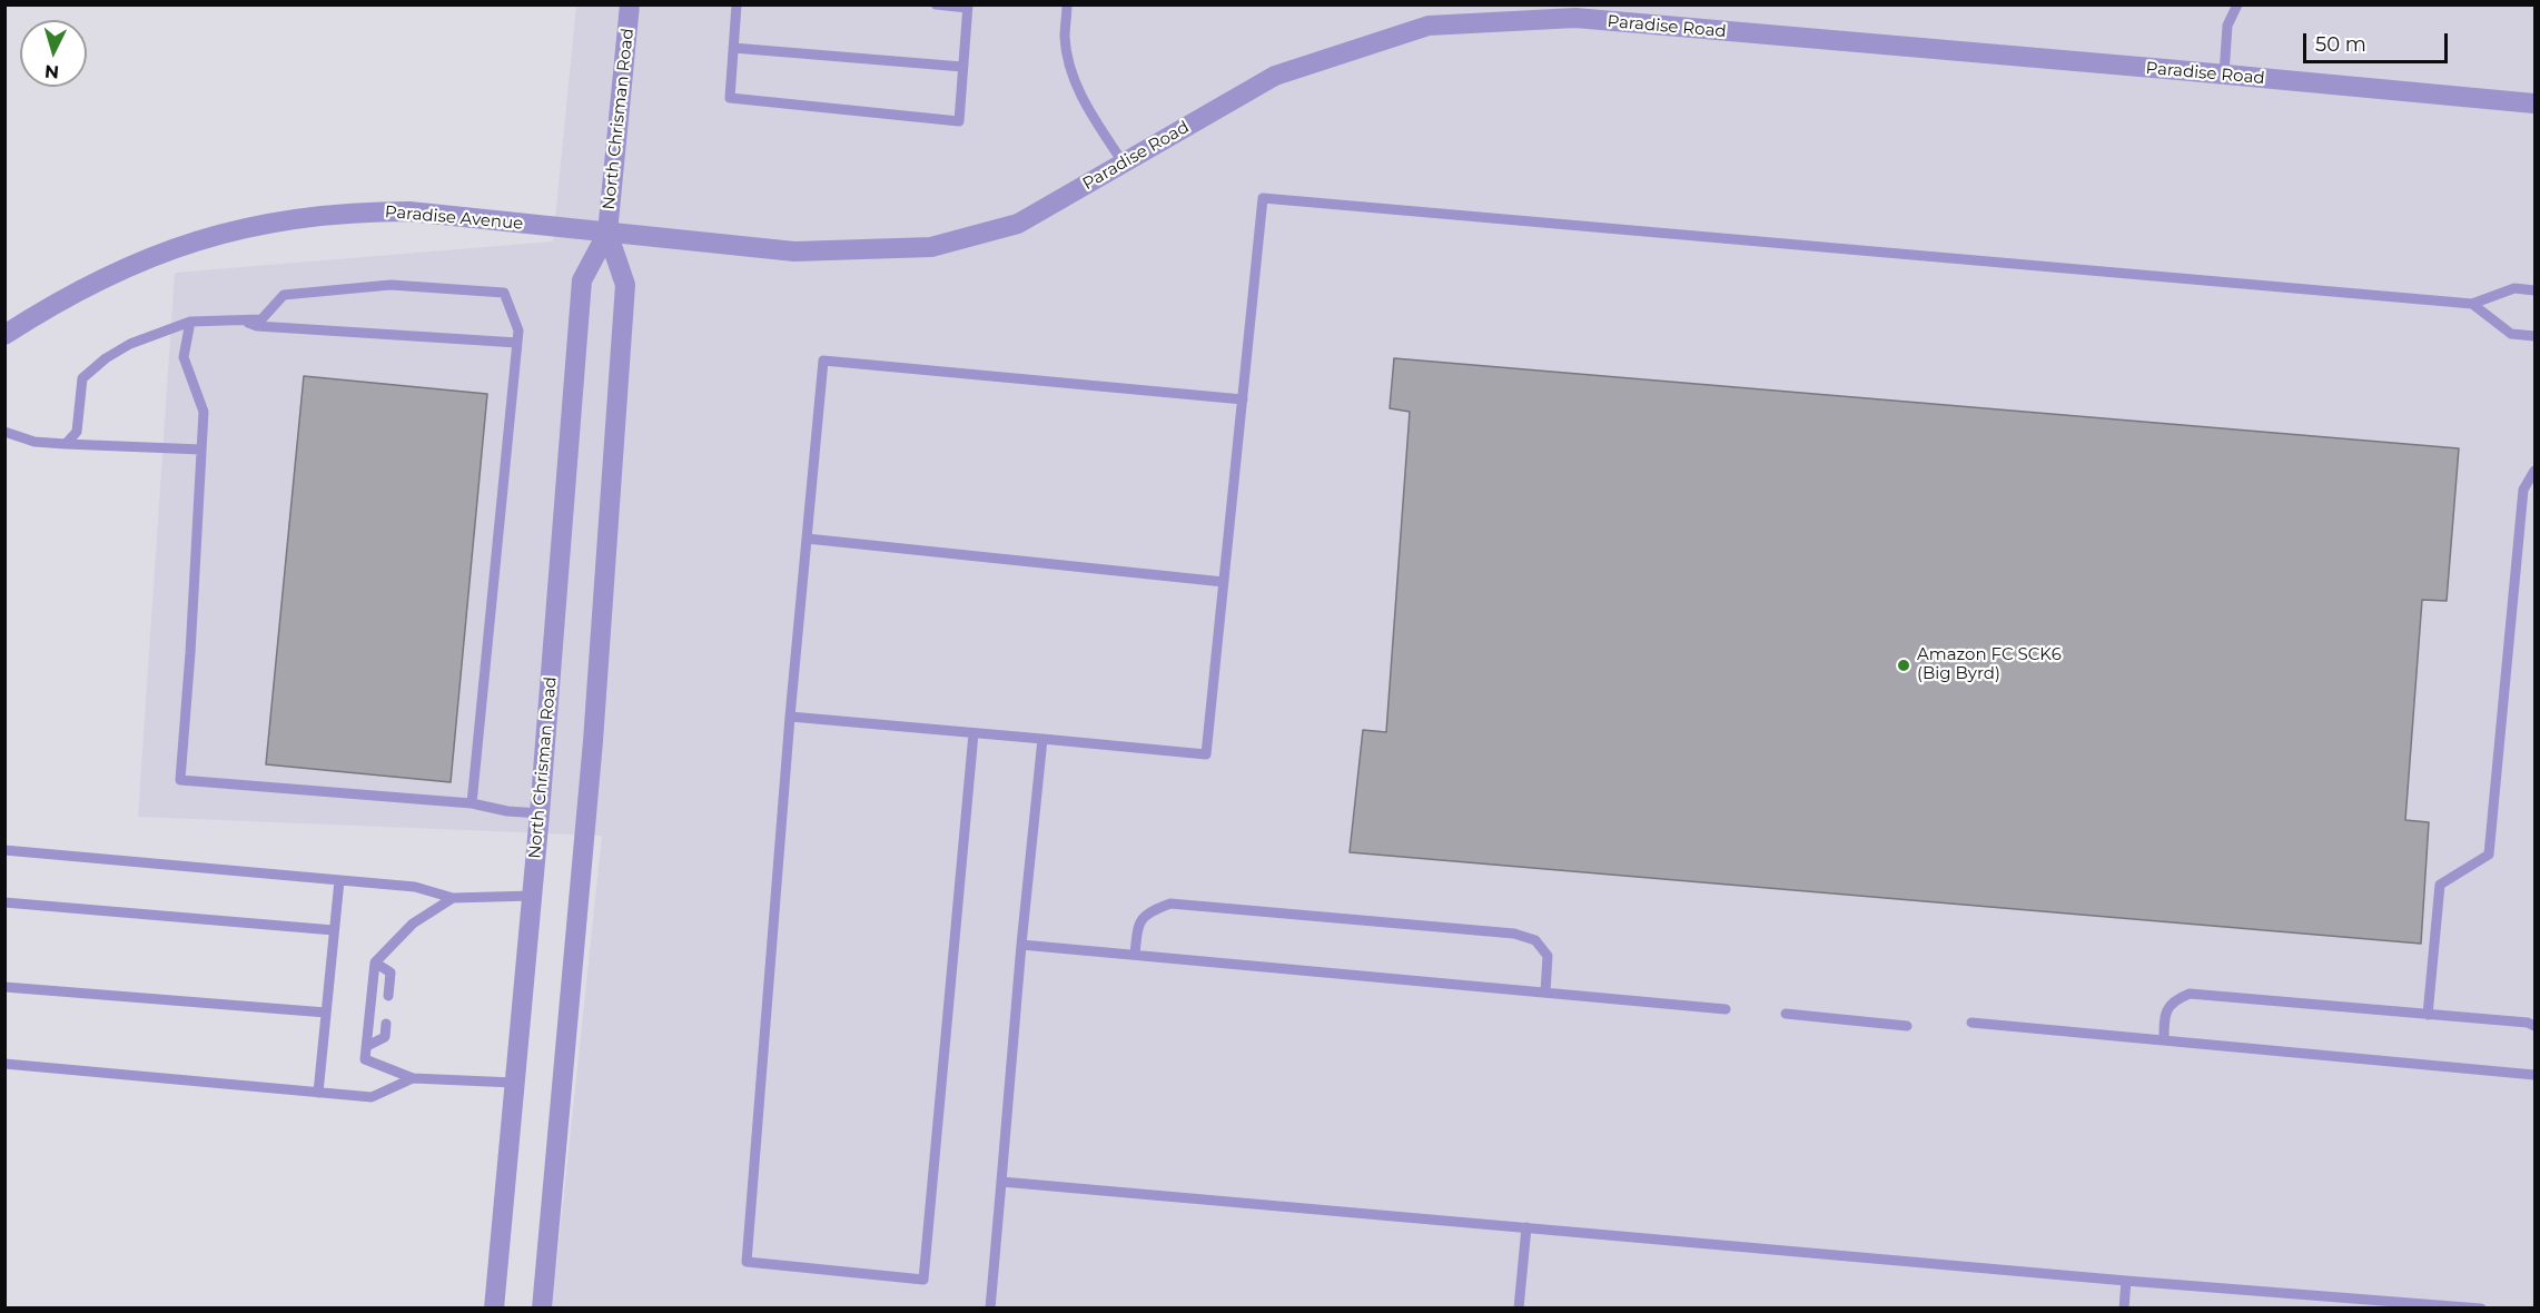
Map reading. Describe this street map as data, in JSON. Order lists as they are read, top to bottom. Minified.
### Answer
{"streets":{"street":["Paradise Road","North Chrisman Road","Paradise Avenue"]},"crossings":[["Paradise Road","North Chrisman Road"],["Paradise Road","Paradise Avenue"],["North Chrisman Road","Paradise Avenue"]],"places":["Amazon FC SCK6 (Big Byrd)"],"scale_bar":"50 m","north":"bottom"}
